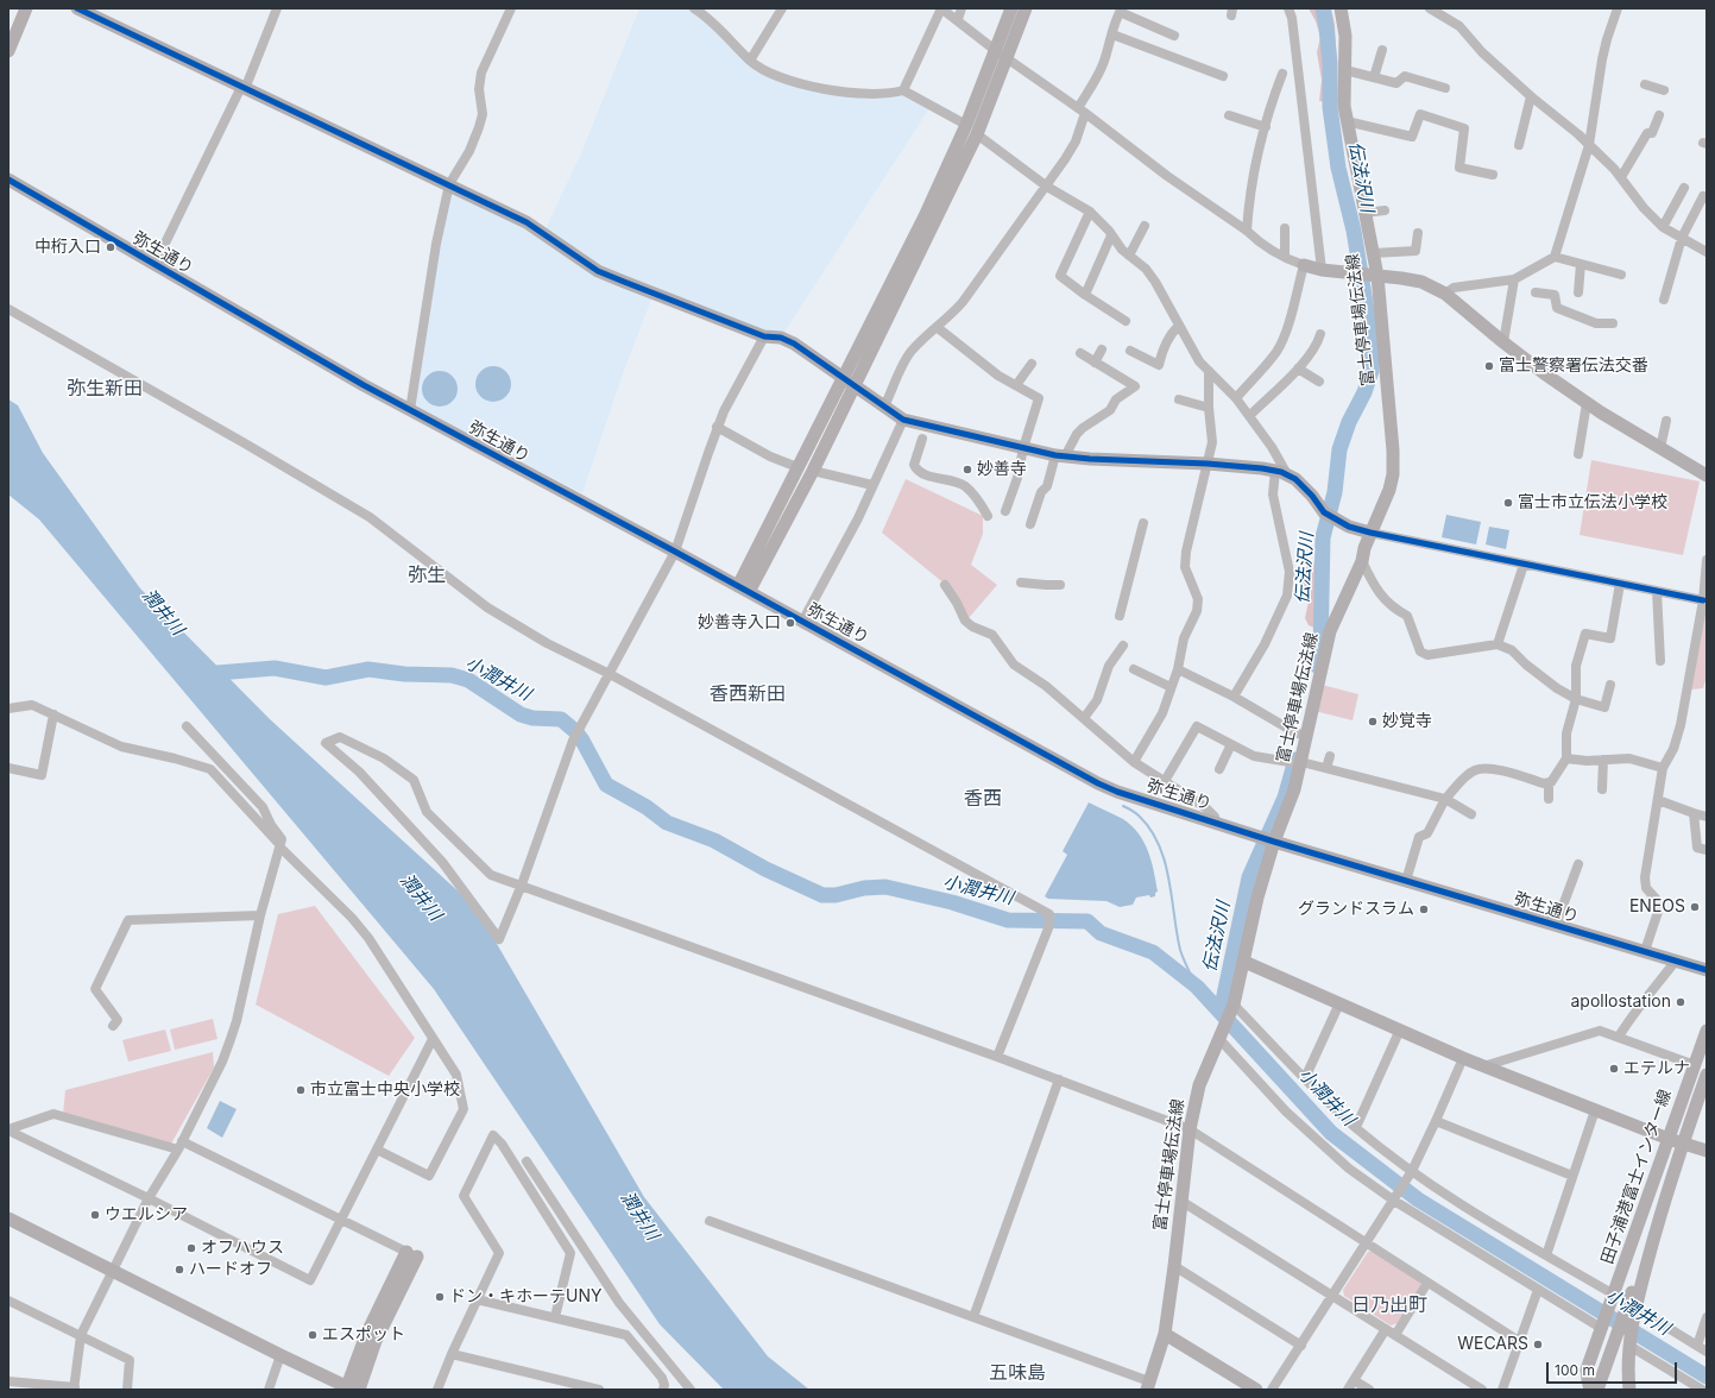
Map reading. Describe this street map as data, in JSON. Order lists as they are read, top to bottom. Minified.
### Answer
{"streets":{"street":["弥生通り","富士停車場伝法線","田子浦港富士インター線"]},"crossings":[["弥生通り","富士停車場伝法線"]],"districts":["弥生新田","弥生","香西新田","香西","日乃出町","五味島"],"water":["伝法沢川","潤井川","小潤井川"],"places":["中桁入口","富士警察署伝法交番","妙善寺","富士市立伝法小学校","妙善寺入口","妙覚寺","ENEOS","グランドスラム","apollostation","エテルナ","市立富士中央小学校","ウエルシア","オフハウス","ハードオフ","ドン・キホーテUNY","エスポット","WECARS"],"scale_bar":"100 m"}
